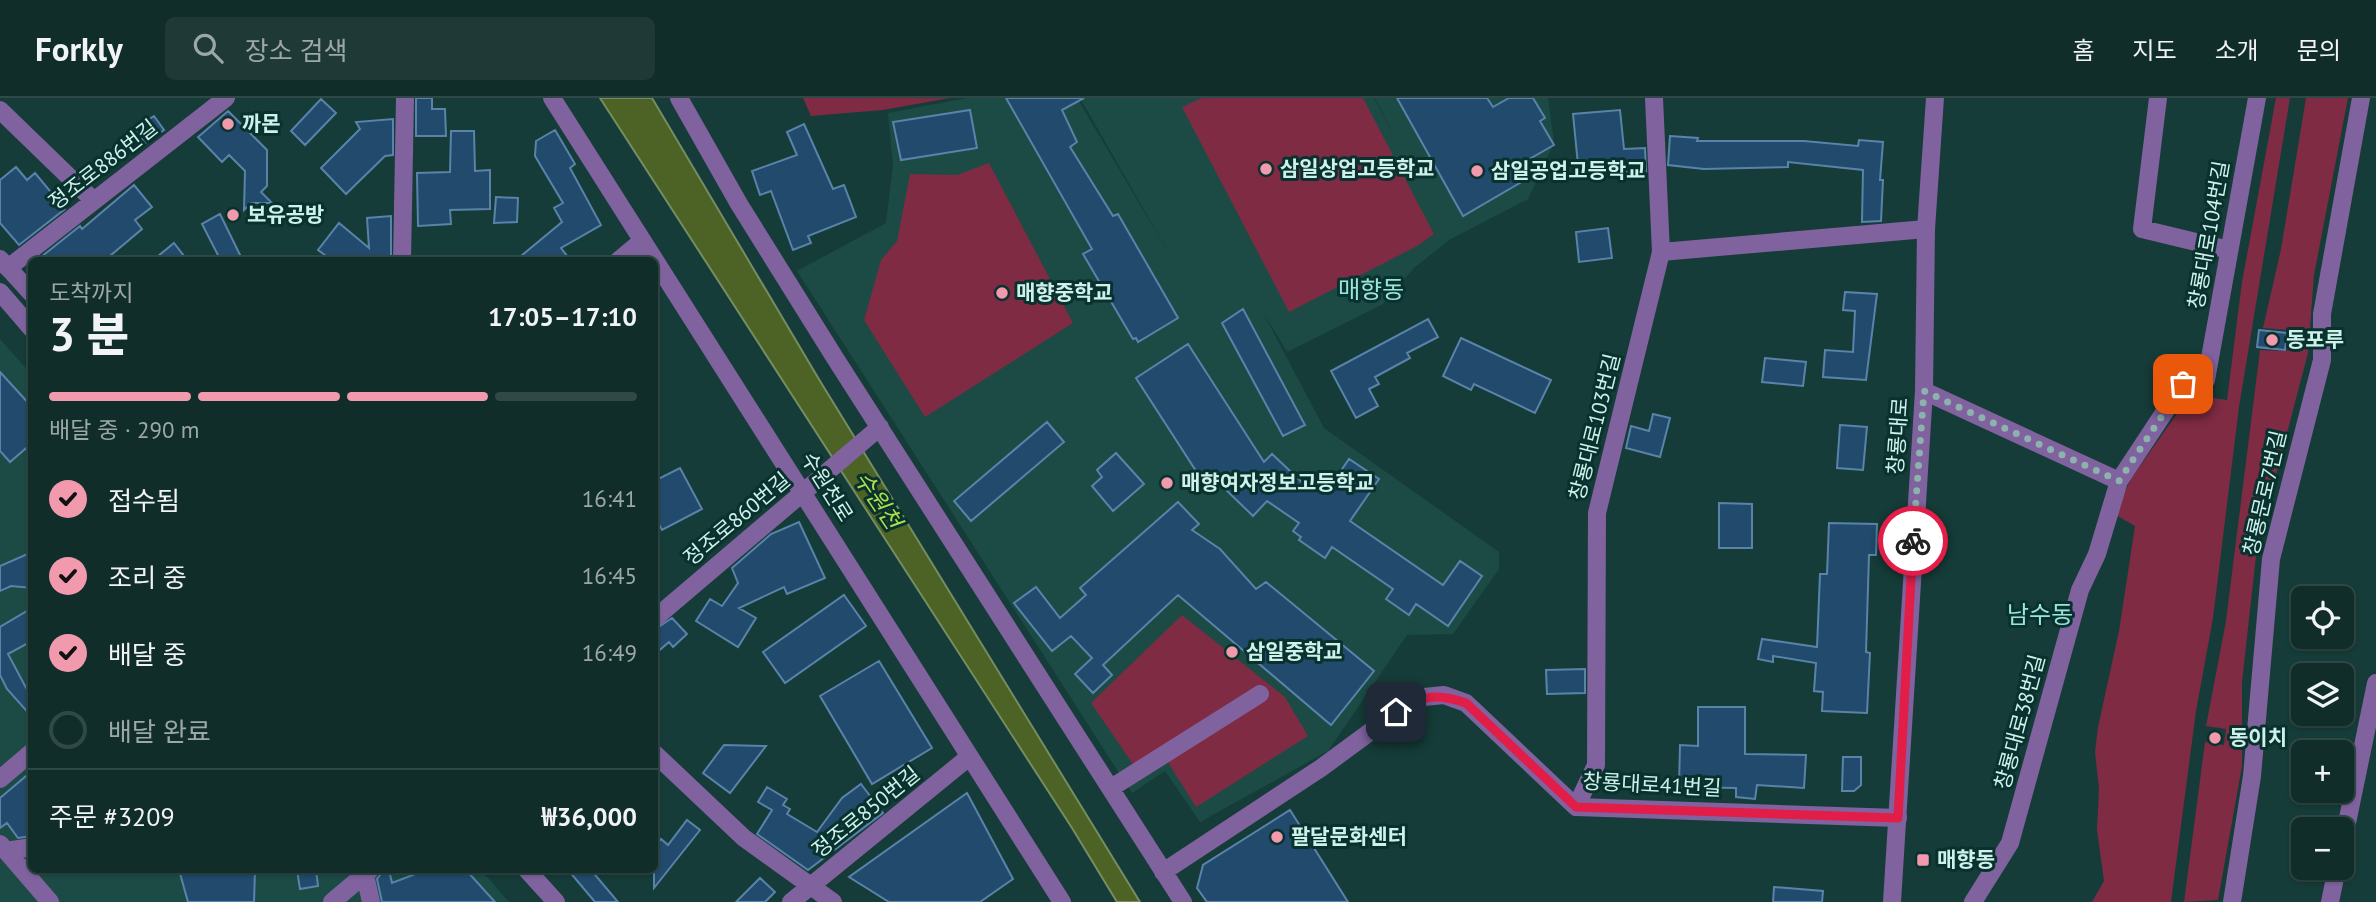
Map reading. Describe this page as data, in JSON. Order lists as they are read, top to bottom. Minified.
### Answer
{"streets":{"street":["정조로886번길","창룡대로104번길","창룡대로103번길","창룡대로","수원천로","창룡문로7번길","정조로860번길","창룡대로38번길","창룡대로41번길","정조로850번길"]},"crossings":[["창룡대로104번길","창룡대로38번길"],["창룡대로103번길","창룡대로41번길"],["창룡대로","창룡대로41번길"],["수원천로","정조로860번길"],["수원천로","정조로850번길"]],"districts":["매향동","남수동"],"water":["수원천"],"places":{"other":["까몬","삼일상업고등학교","삼일공업고등학교","보유공방","매향중학교","동포루","매향여자정보고등학교","삼일중학교","동이치","팔달문화센터"],"transit":["매향동"]},"page":{"header":"Forkly","search":"장소 검색","nav":["홈","지도","소개","문의"],"heading":["3 분","도착까지","17:05–17:10"],"panel":["주문 #3209","₩36,000"],"bar":"배달 중 · 290 m","list":[["접수됨","16:41"],["조리 중","16:45"],["배달 중","16:49"],"배달 완료"],"map_buttons":["+","−"]}}
